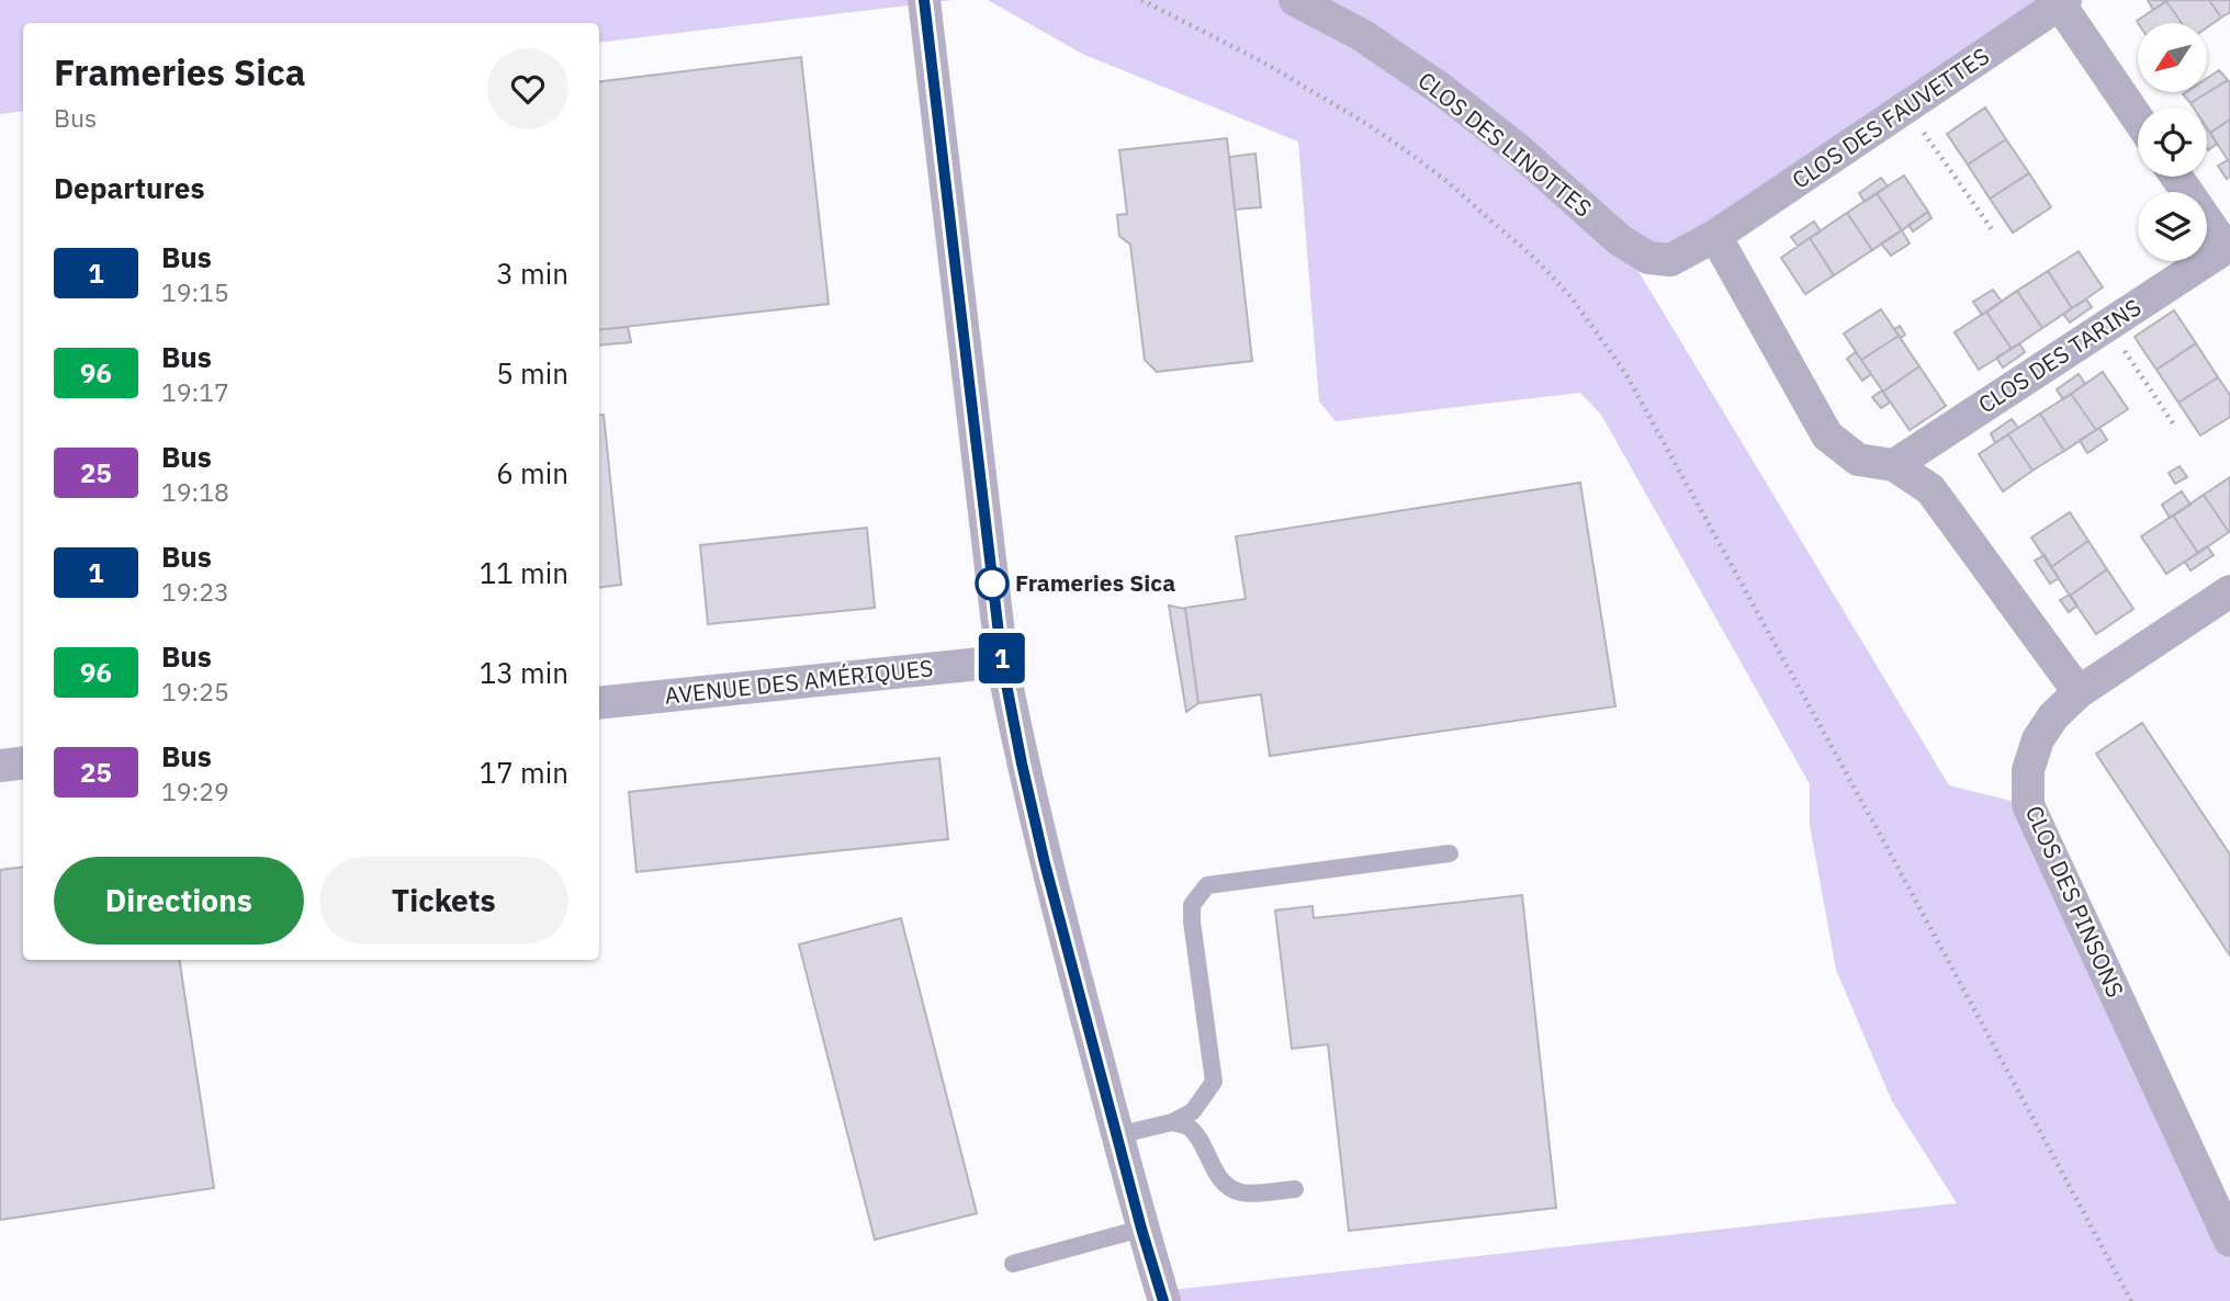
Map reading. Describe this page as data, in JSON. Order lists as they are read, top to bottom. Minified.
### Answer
{"streets":{"street":["CLOS DES FAUVETTES","CLOS DES LINOTTES","CLOS DES TARINS","AVENUE DES AMÉRIQUES","CLOS DES PINSONS"]},"crossings":[["CLOS DES FAUVETTES","CLOS DES LINOTTES"]],"places":["Frameries Sica"],"lines":["bus line 1"],"north":"bottom left","page":{"on_map":"1","heading":[["Frameries Sica","Bus"],"Departures"],"list":[{"mark":"1","name":"Bus","note":"19:15","value":"3 min"},{"mark":"96","name":"Bus","note":"19:17","value":"5 min"},{"mark":"25","name":"Bus","note":"19:18","value":"6 min"},{"mark":"1","name":"Bus","note":"19:23","value":"11 min"},{"mark":"96","name":"Bus","note":"19:25","value":"13 min"},{"mark":"25","name":"Bus","note":"19:29","value":"17 min"}],"buttons":["Directions","Tickets"]}}
